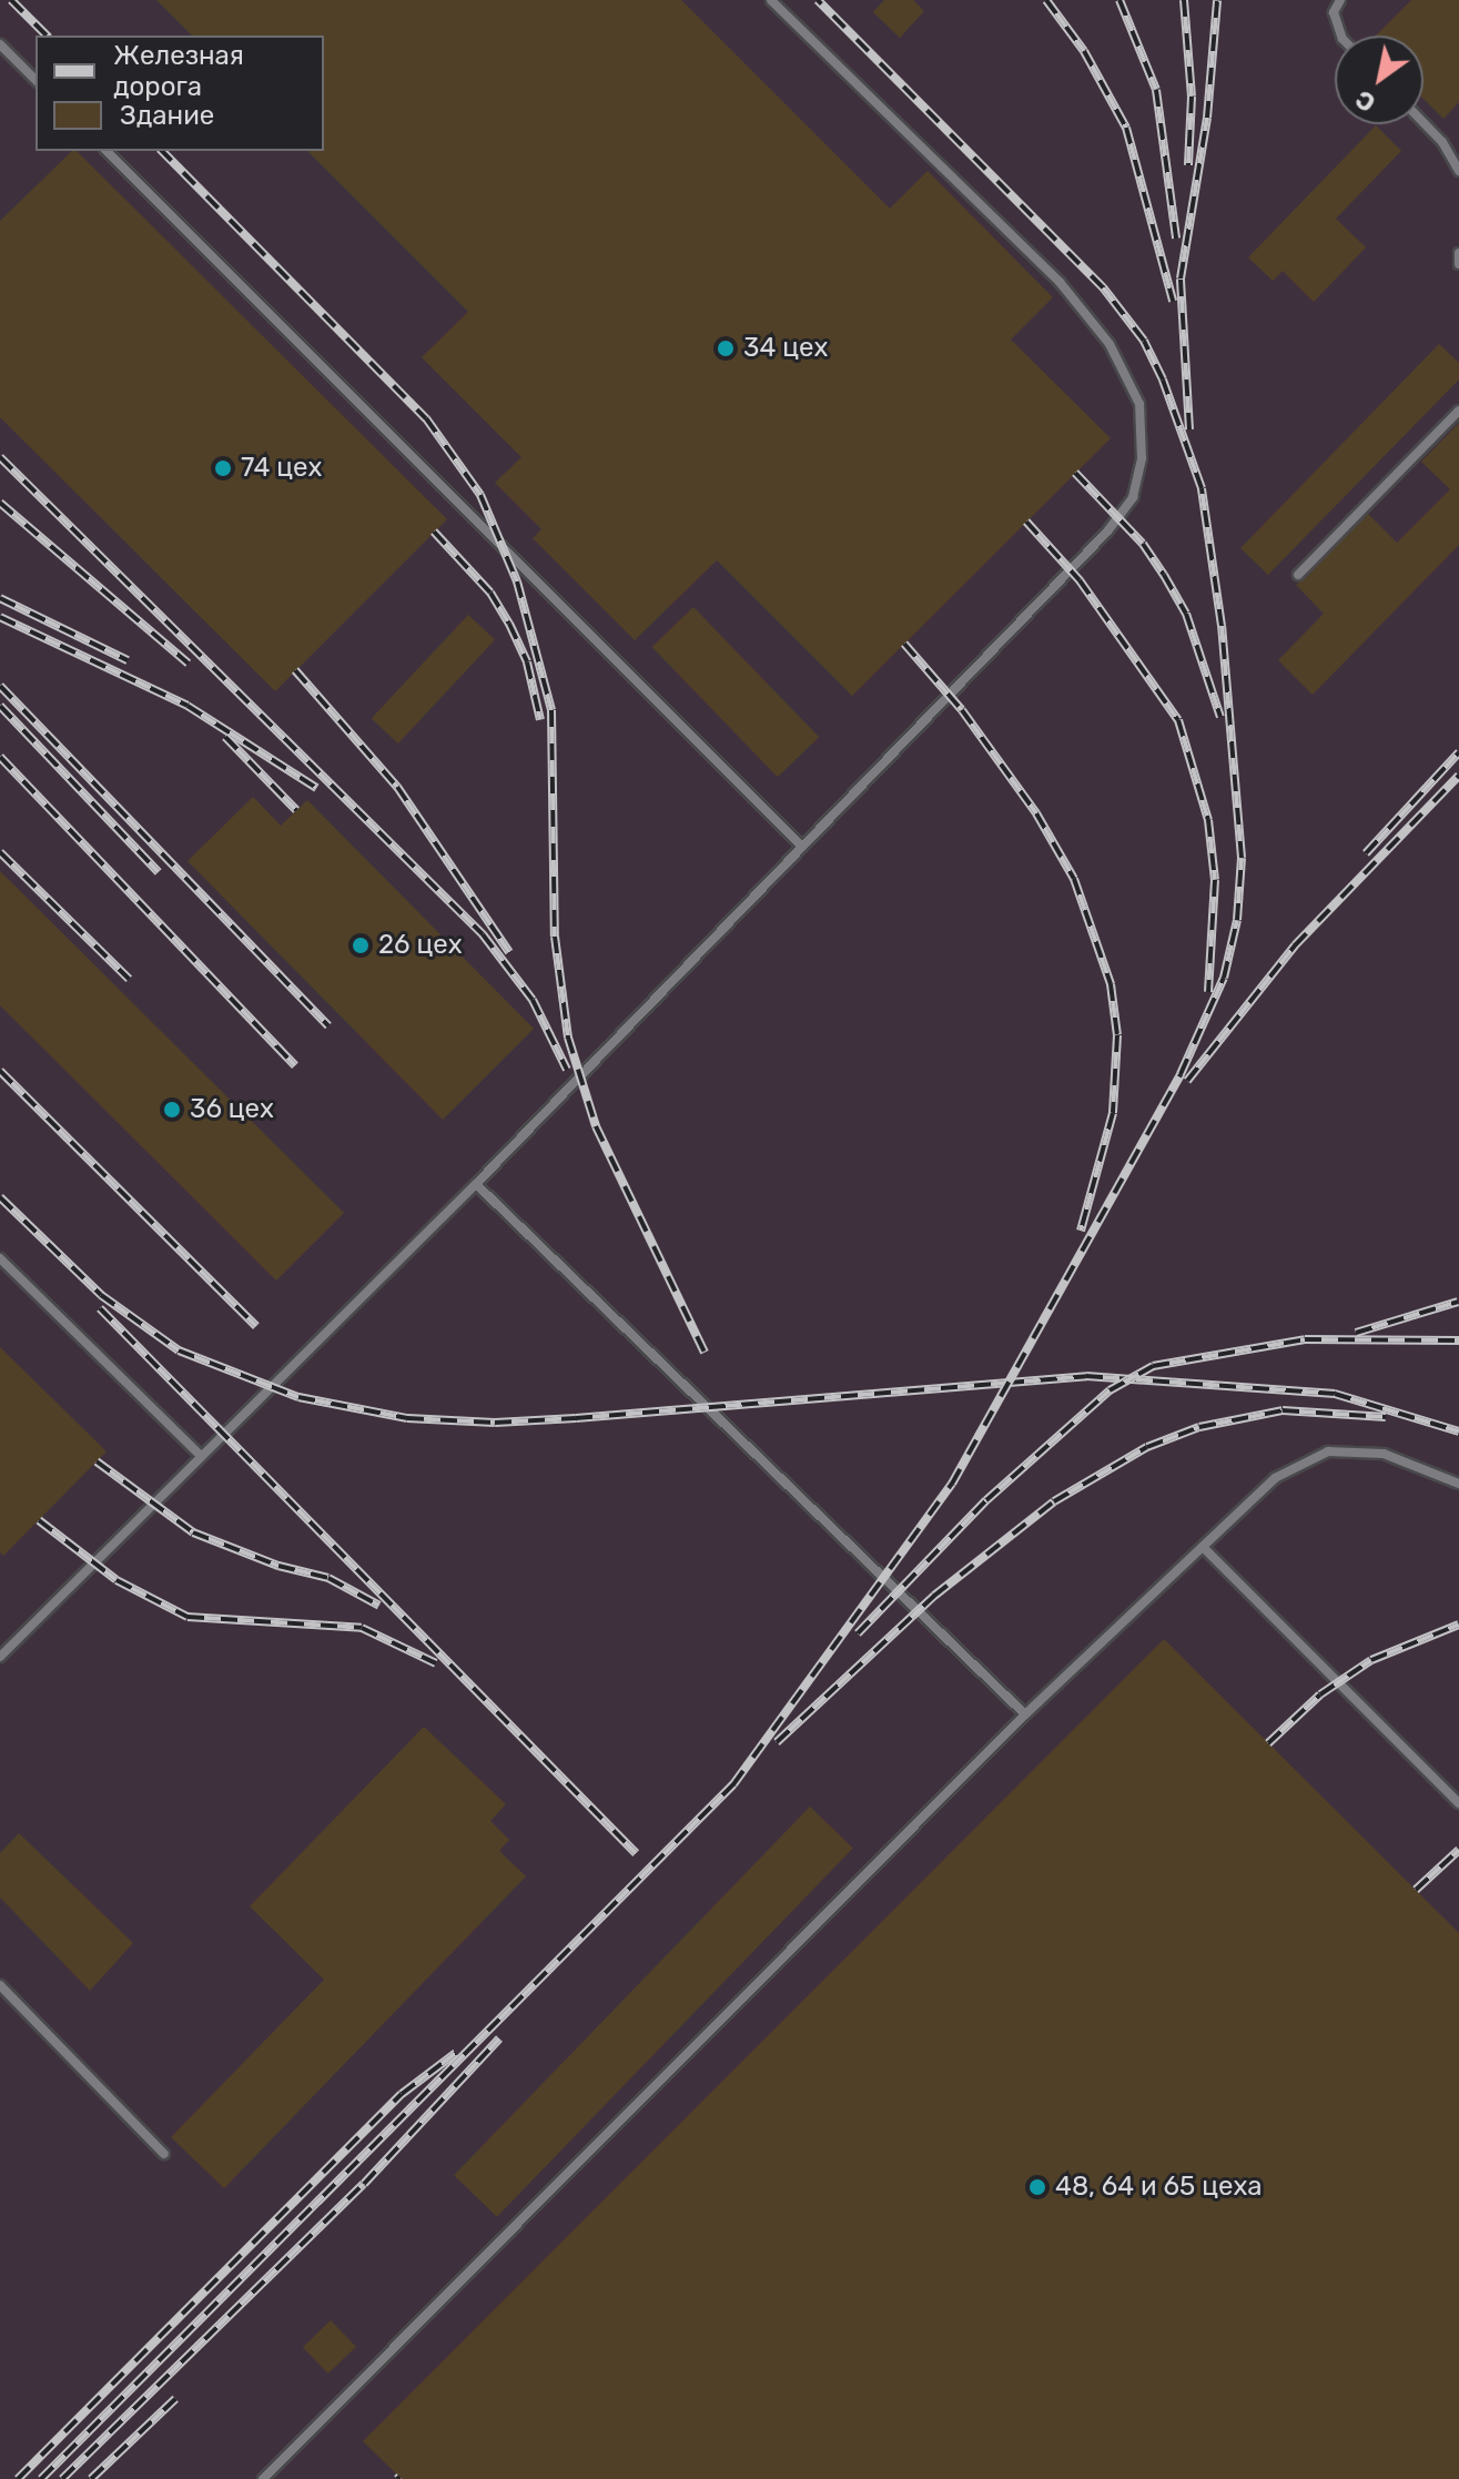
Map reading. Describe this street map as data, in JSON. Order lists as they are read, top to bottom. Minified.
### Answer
{"places":["34 цех","74 цех","26 цех","36 цех","48, 64 и 65 цеха"],"legend":["Железная дорога","Здание"],"north":"bottom left"}
